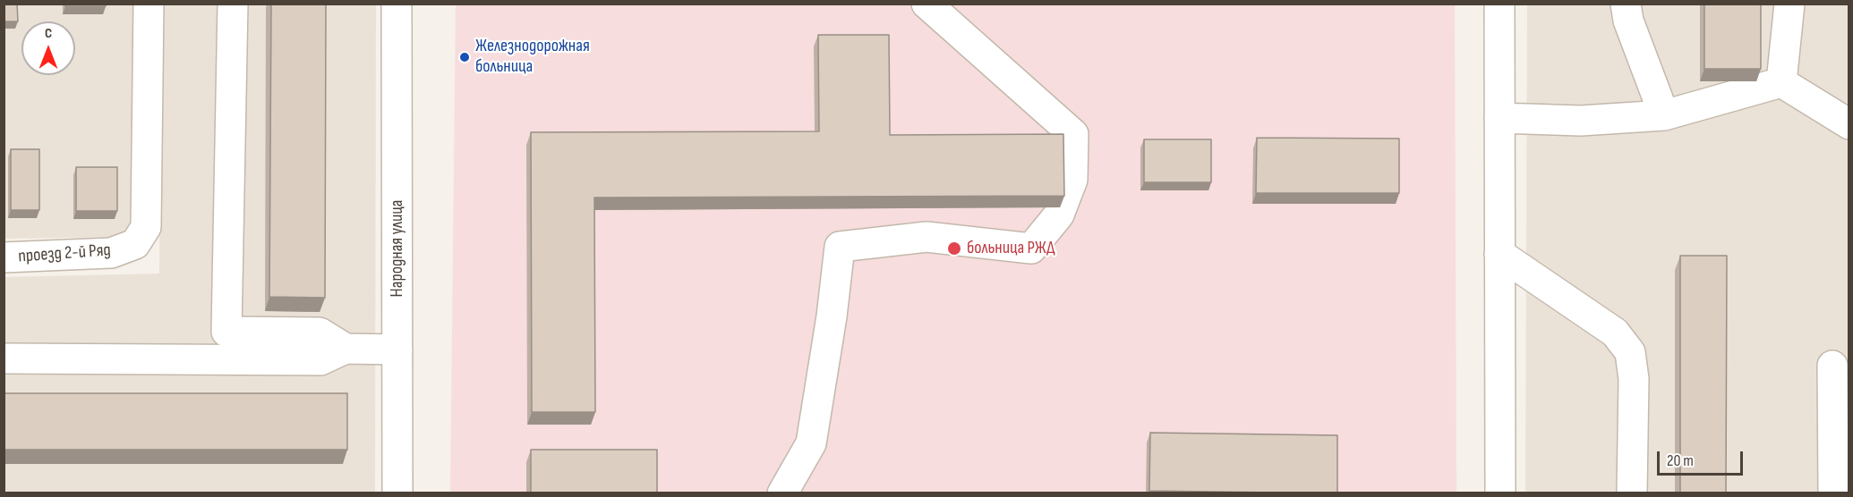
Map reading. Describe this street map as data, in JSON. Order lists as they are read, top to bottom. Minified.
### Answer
{"streets":{"street":["Народная улица","проезд 2-й Ряд"]},"places":["Железнодорожная больница","больница РЖД"],"scale_bar":"20 m","north":"top"}
